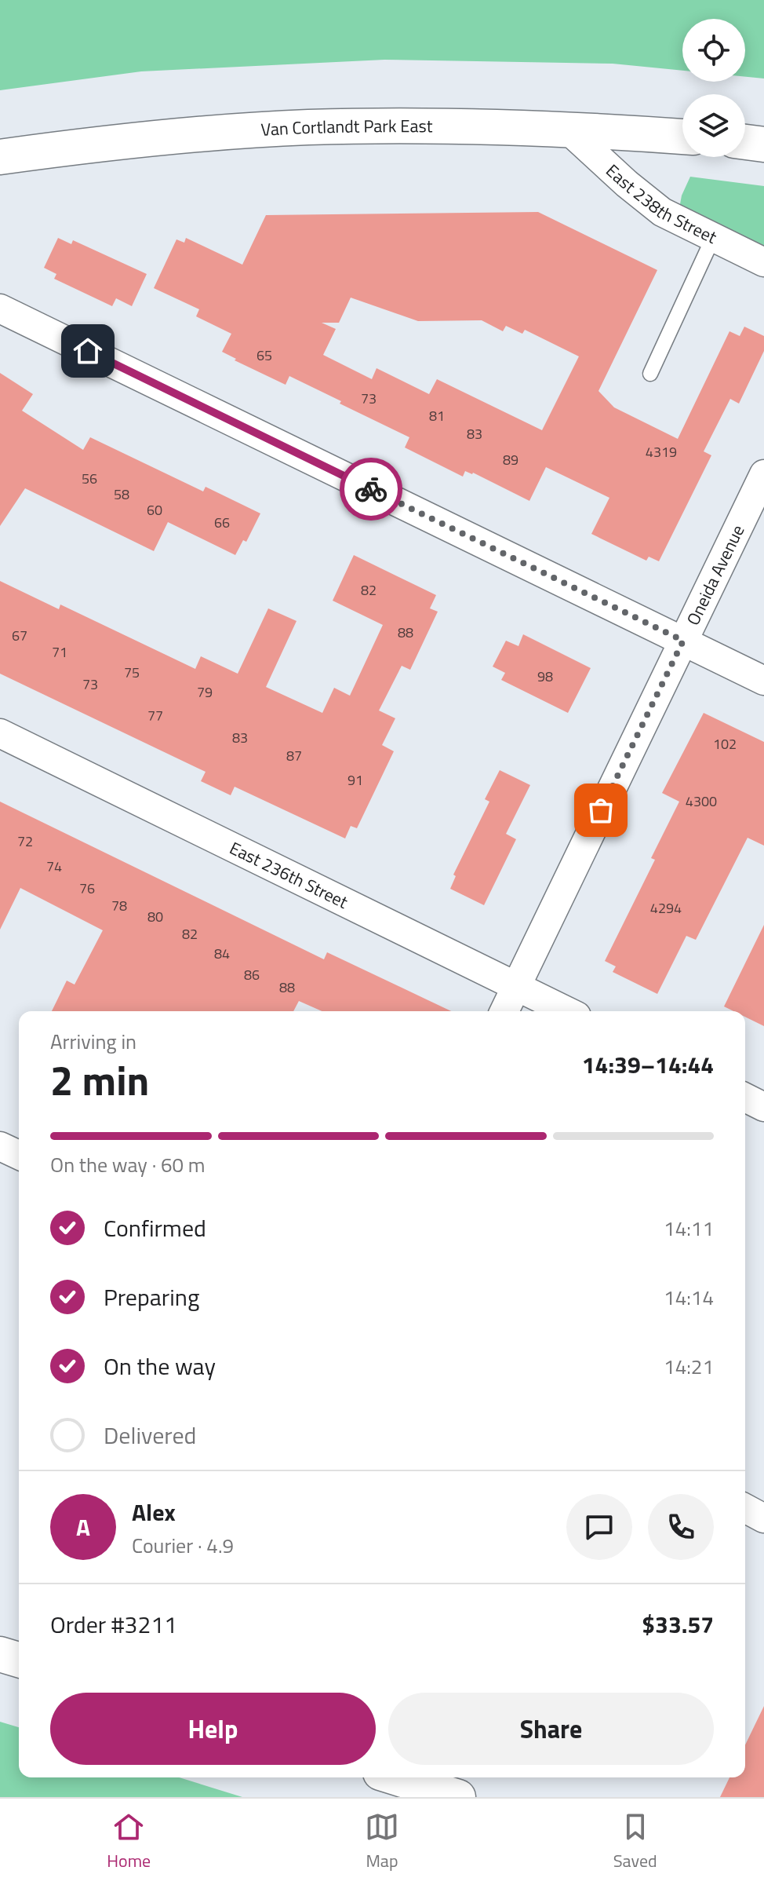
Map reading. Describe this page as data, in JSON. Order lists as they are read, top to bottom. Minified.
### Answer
{"streets":{"street":["Van Cortlandt Park East","East 238th Street","Oneida Avenue","East 236th Street"]},"crossings":[["Van Cortlandt Park East","East 238th Street"],["Oneida Avenue","East 236th Street"]],"house_numbers":["65","73","81","83","4319","89","56","58","60","66","82","88","67","71","75","98","73","79","77","83","102","87","91","4300","72","74","76","78","4294","80","82","84","86","88"],"page":{"heading":["2 min","Arriving in","14:39–14:44"],"panel":["Alex","Courier · 4.9","Order #3211","$33.57"],"bar":"On the way · 60 m","list":[["Confirmed","14:11"],["Preparing","14:14"],["On the way","14:21"],"Delivered"],"round":"A","buttons":["Help","Share"],"tabs":["Home","Map","Saved"]}}
